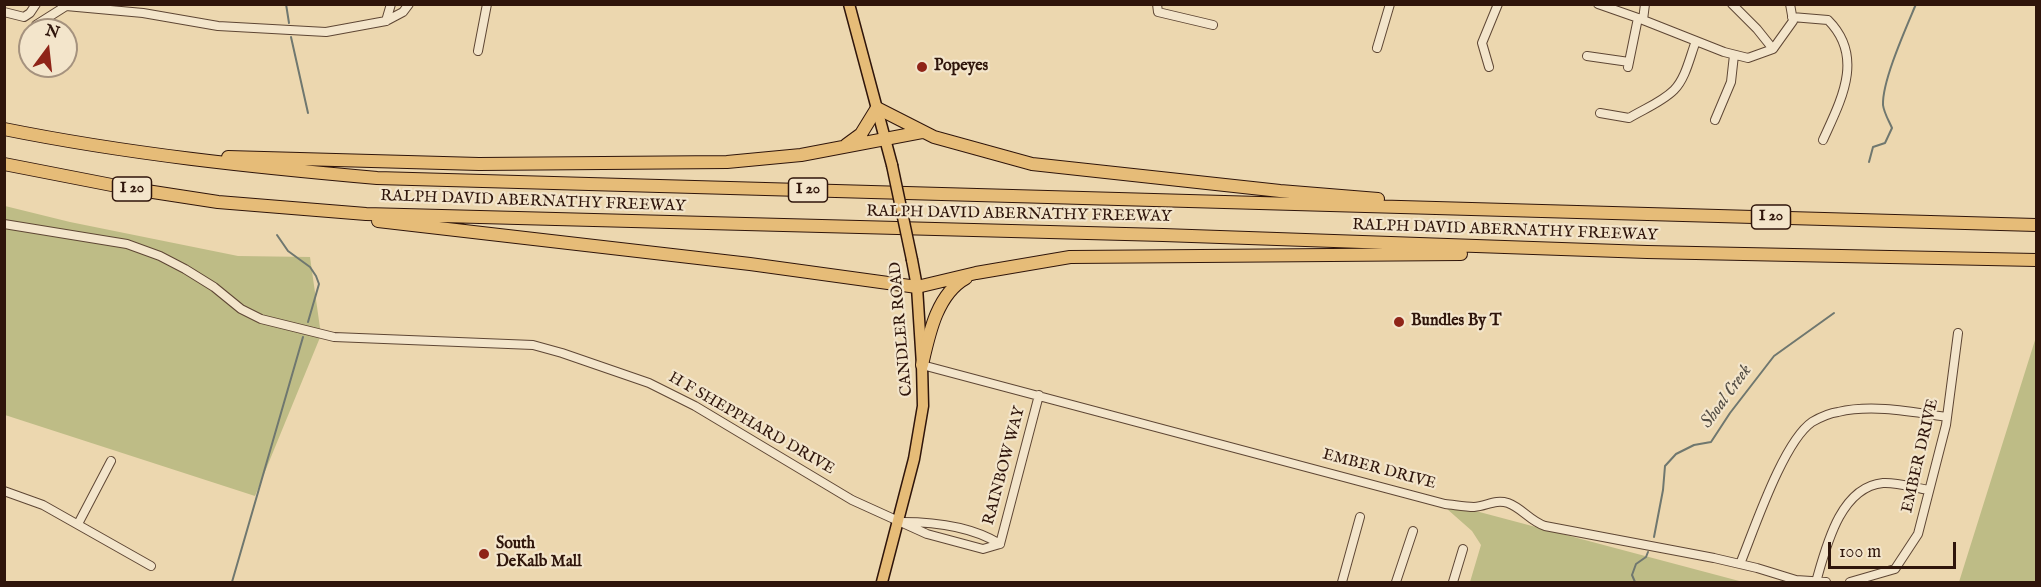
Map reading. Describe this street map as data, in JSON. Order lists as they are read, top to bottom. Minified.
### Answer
{"streets":{"highway":["I 20","RALPH DAVID ABERNATHY FREEWAY"],"main road":["CANDLER ROAD"],"street":["H F SHEPPHARD DRIVE","EMBER DRIVE","RAINBOW WAY"]},"crossings":[["CANDLER ROAD","H F SHEPPHARD DRIVE"],["CANDLER ROAD","EMBER DRIVE"],["CANDLER ROAD","RAINBOW WAY"],["H F SHEPPHARD DRIVE","RAINBOW WAY"],["EMBER DRIVE","RAINBOW WAY"]],"water":["Shoal Creek"],"places":["Popeyes","Bundles By T","South DeKalb Mall"],"scale_bar":"100 m","north":"top"}
